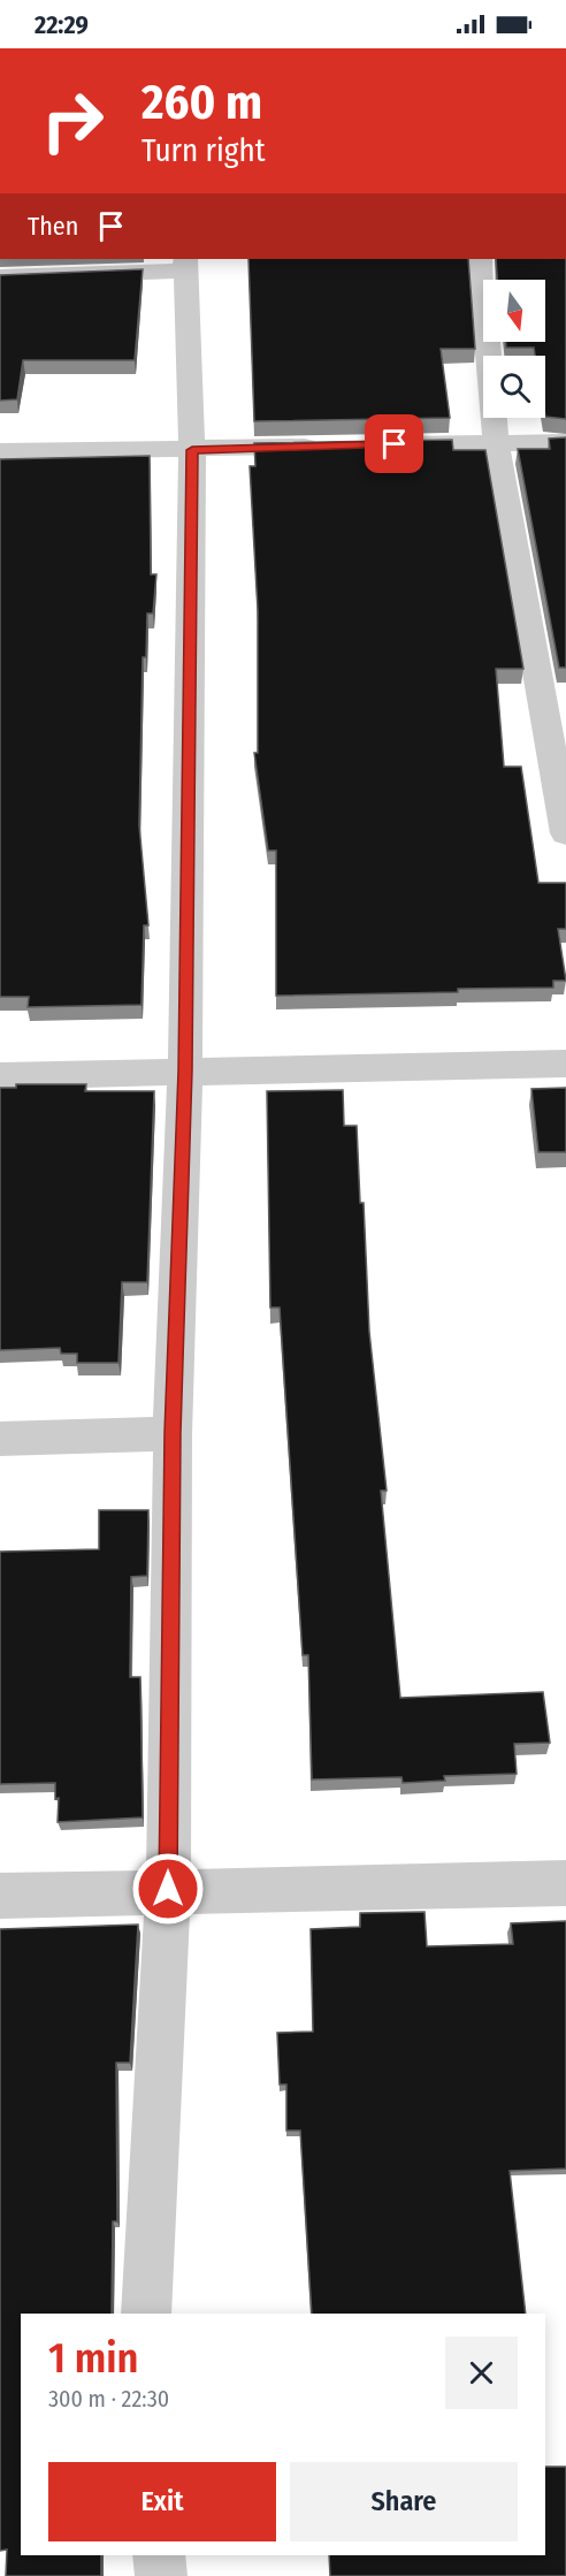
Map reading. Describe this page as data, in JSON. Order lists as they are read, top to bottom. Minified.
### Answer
{"north":"bottom","page":{"status":"22:29","turn":["260 m","Turn right"],"then":"Then","heading":["1 min","300 m · 22:30"],"buttons":["Exit","Share"]}}
